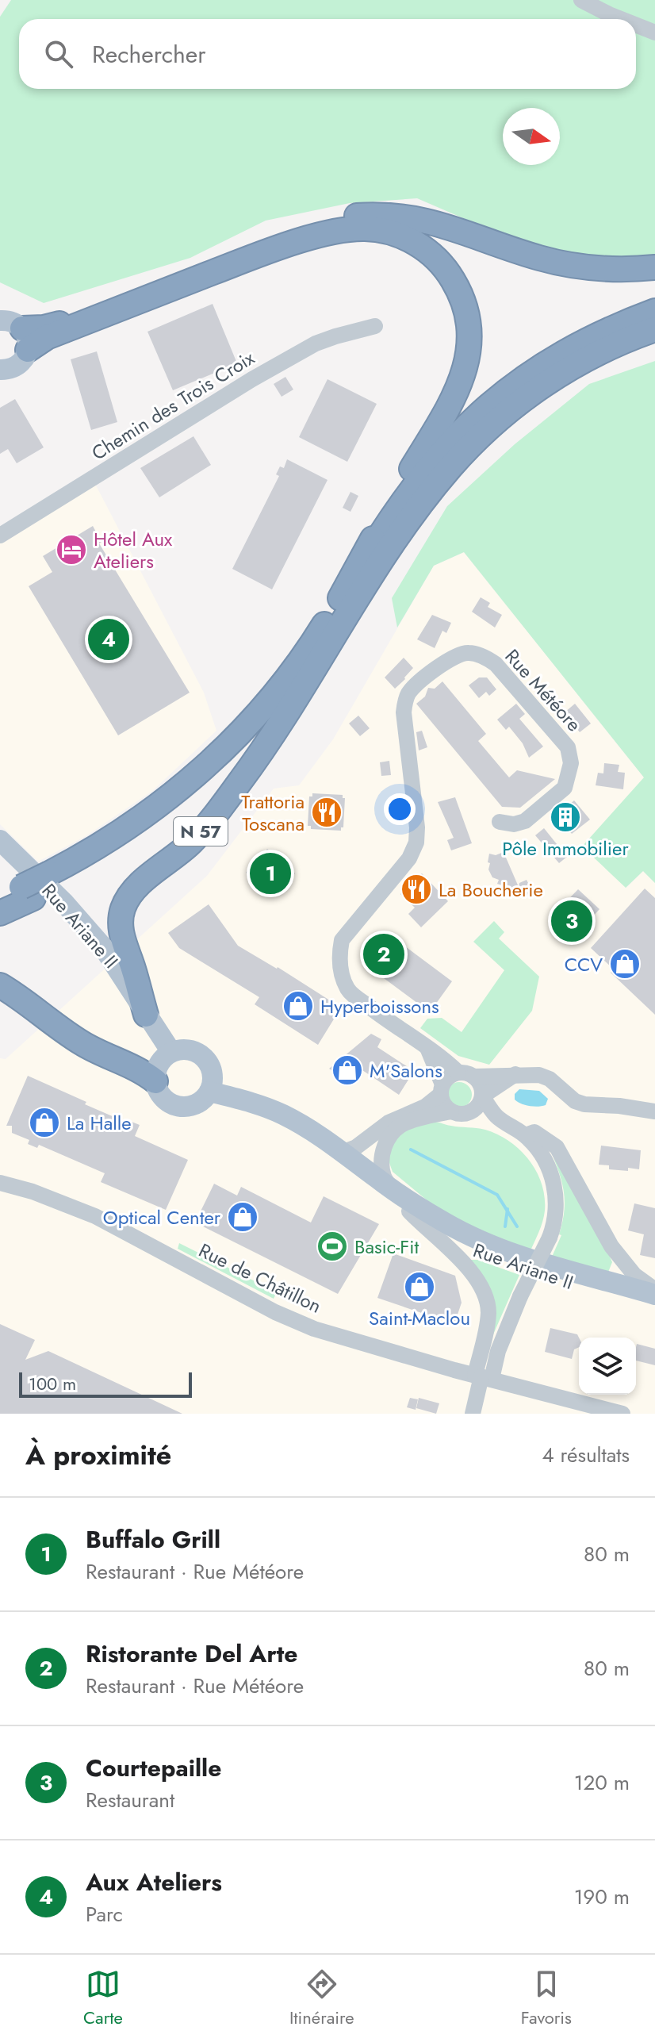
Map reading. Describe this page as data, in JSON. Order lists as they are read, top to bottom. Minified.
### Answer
{"streets":{"highway":["N 57"],"main road":["Rue Ariane II"],"street":["Chemin des Trois Croix","Rue Météore","Rue de Châtillon"]},"crossings":[["N 57","Rue Ariane II"]],"places":{"hotel":["Hôtel Aux Ateliers"],"restaurant":["Trattoria Toscana","La Boucherie"],"building":["Pôle Immobilier"],"shop":["CCV","Hyperboissons","M'Salons","La Halle","Optical Center","Saint-Maclou"],"sports":["Basic-Fit"]},"scale_bar":"100 m","north":"right","page":{"search":"Rechercher","pins":["4","1","3","2"],"scale":"100 m","heading":["À proximité","4 résultats"],"list":[{"mark":"1","name":"Buffalo Grill","note":"Restaurant · Rue Météore","value":"80 m"},{"mark":"2","name":"Ristorante Del Arte","note":"Restaurant · Rue Météore","value":"80 m"},{"mark":"3","name":"Courtepaille","note":"Restaurant","value":"120 m"},{"mark":"4","name":"Aux Ateliers","note":"Parc","value":"190 m"}],"nav":["Carte","Itinéraire","Favoris"]}}
